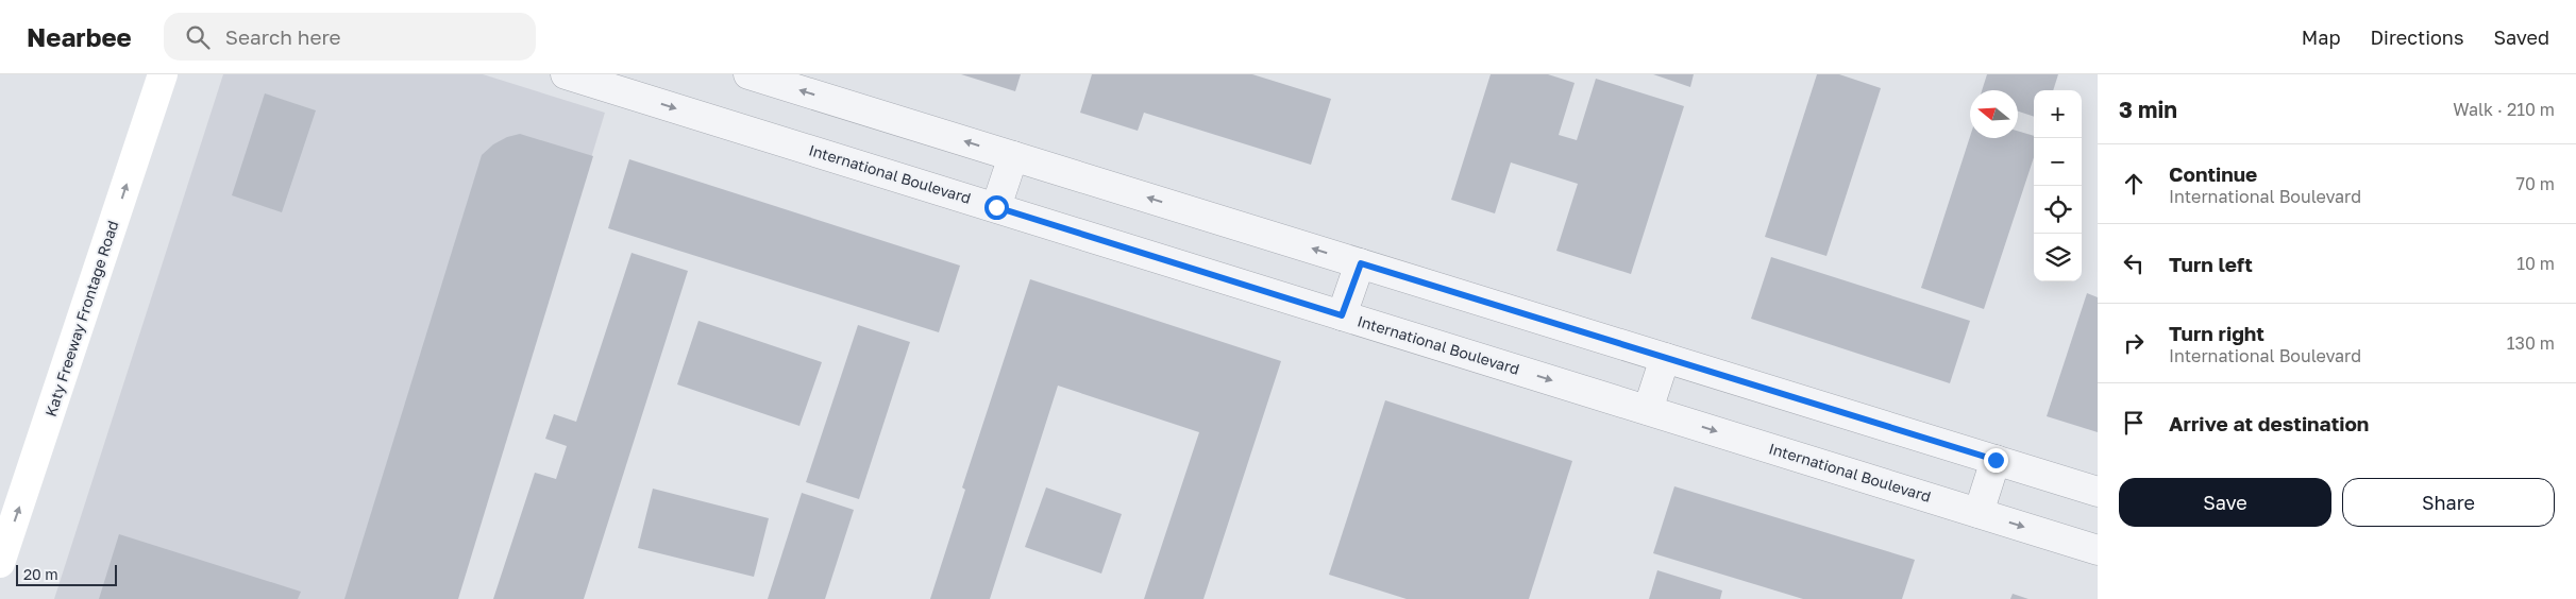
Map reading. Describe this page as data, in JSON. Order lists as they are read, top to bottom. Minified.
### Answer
{"streets":{"main road":["Katy Freeway Frontage Road"],"street":["International Boulevard"]},"one_way":["Katy Freeway Frontage Road"],"scale_bar":"20 m","north":"left","page":{"header":"Nearbee","search":"Search here","nav":["Map","Directions","Saved"],"heading":["3 min","Walk · 210 m"],"map_buttons":["+","−"],"list":[["Continue","International Boulevard","70 m"],["Turn left","10 m"],["Turn right","International Boulevard","130 m"],"Arrive at destination"],"buttons":["Save","Share"],"scale":"20 m"}}
